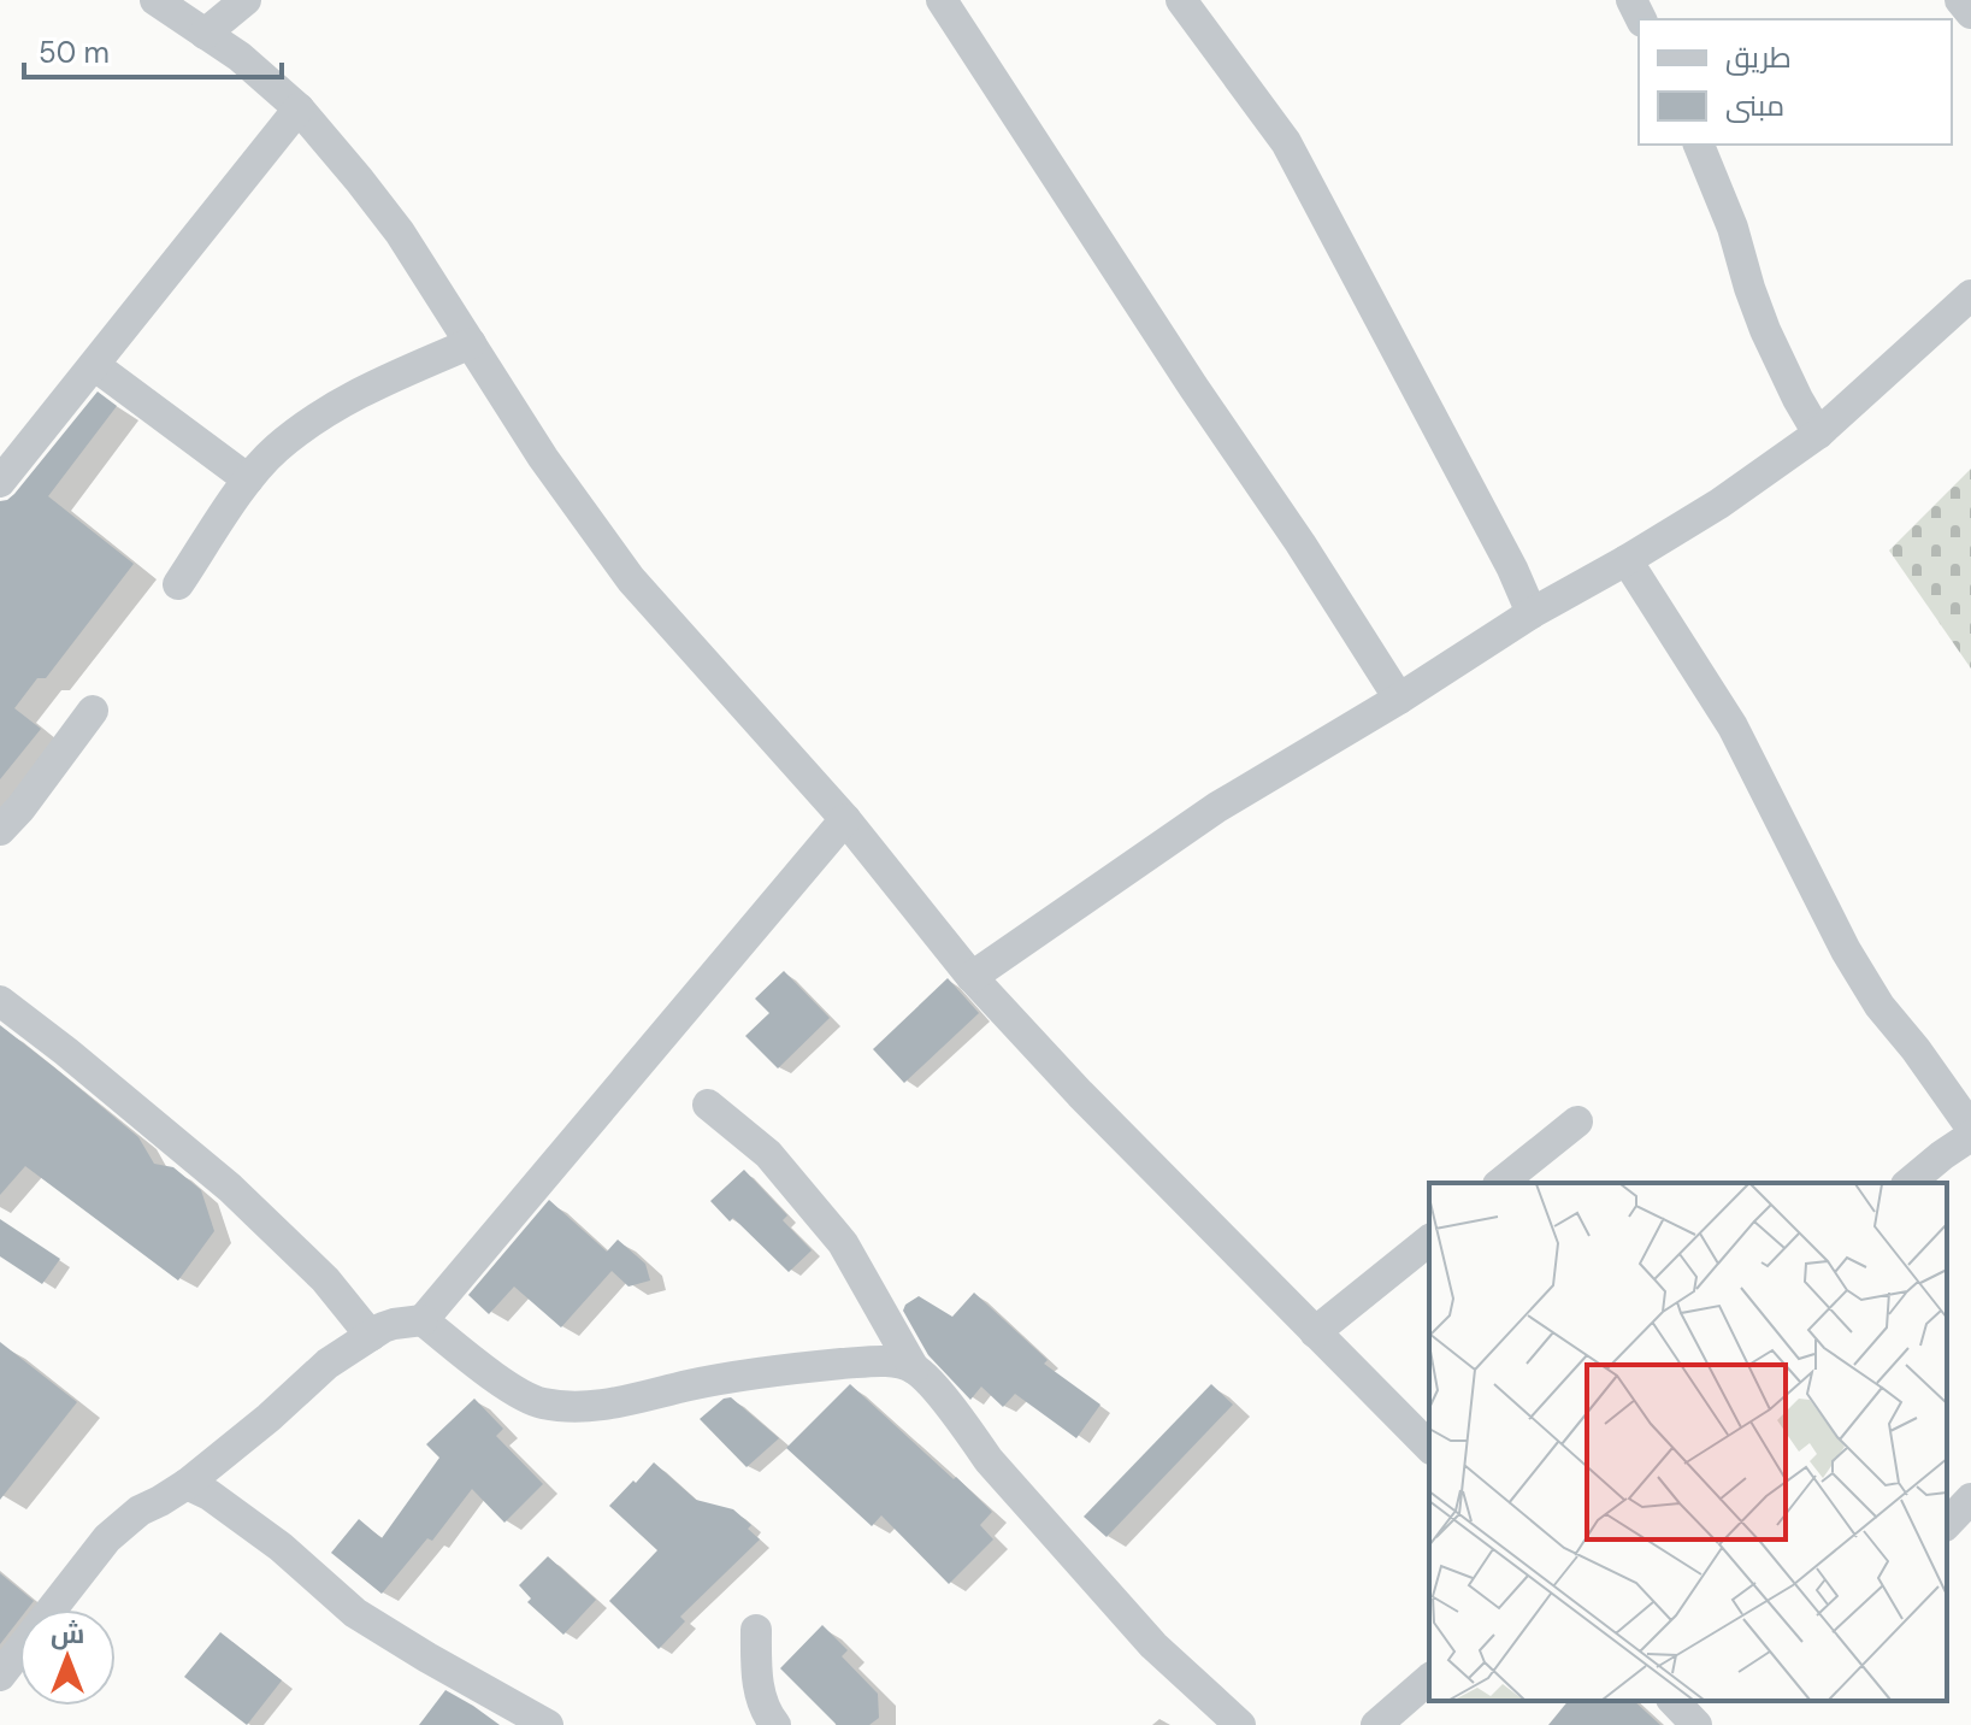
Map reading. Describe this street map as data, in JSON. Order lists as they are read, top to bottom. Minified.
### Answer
{"legend":["طريق","مبنى"],"scale_bar":"50 m","north":"top"}
